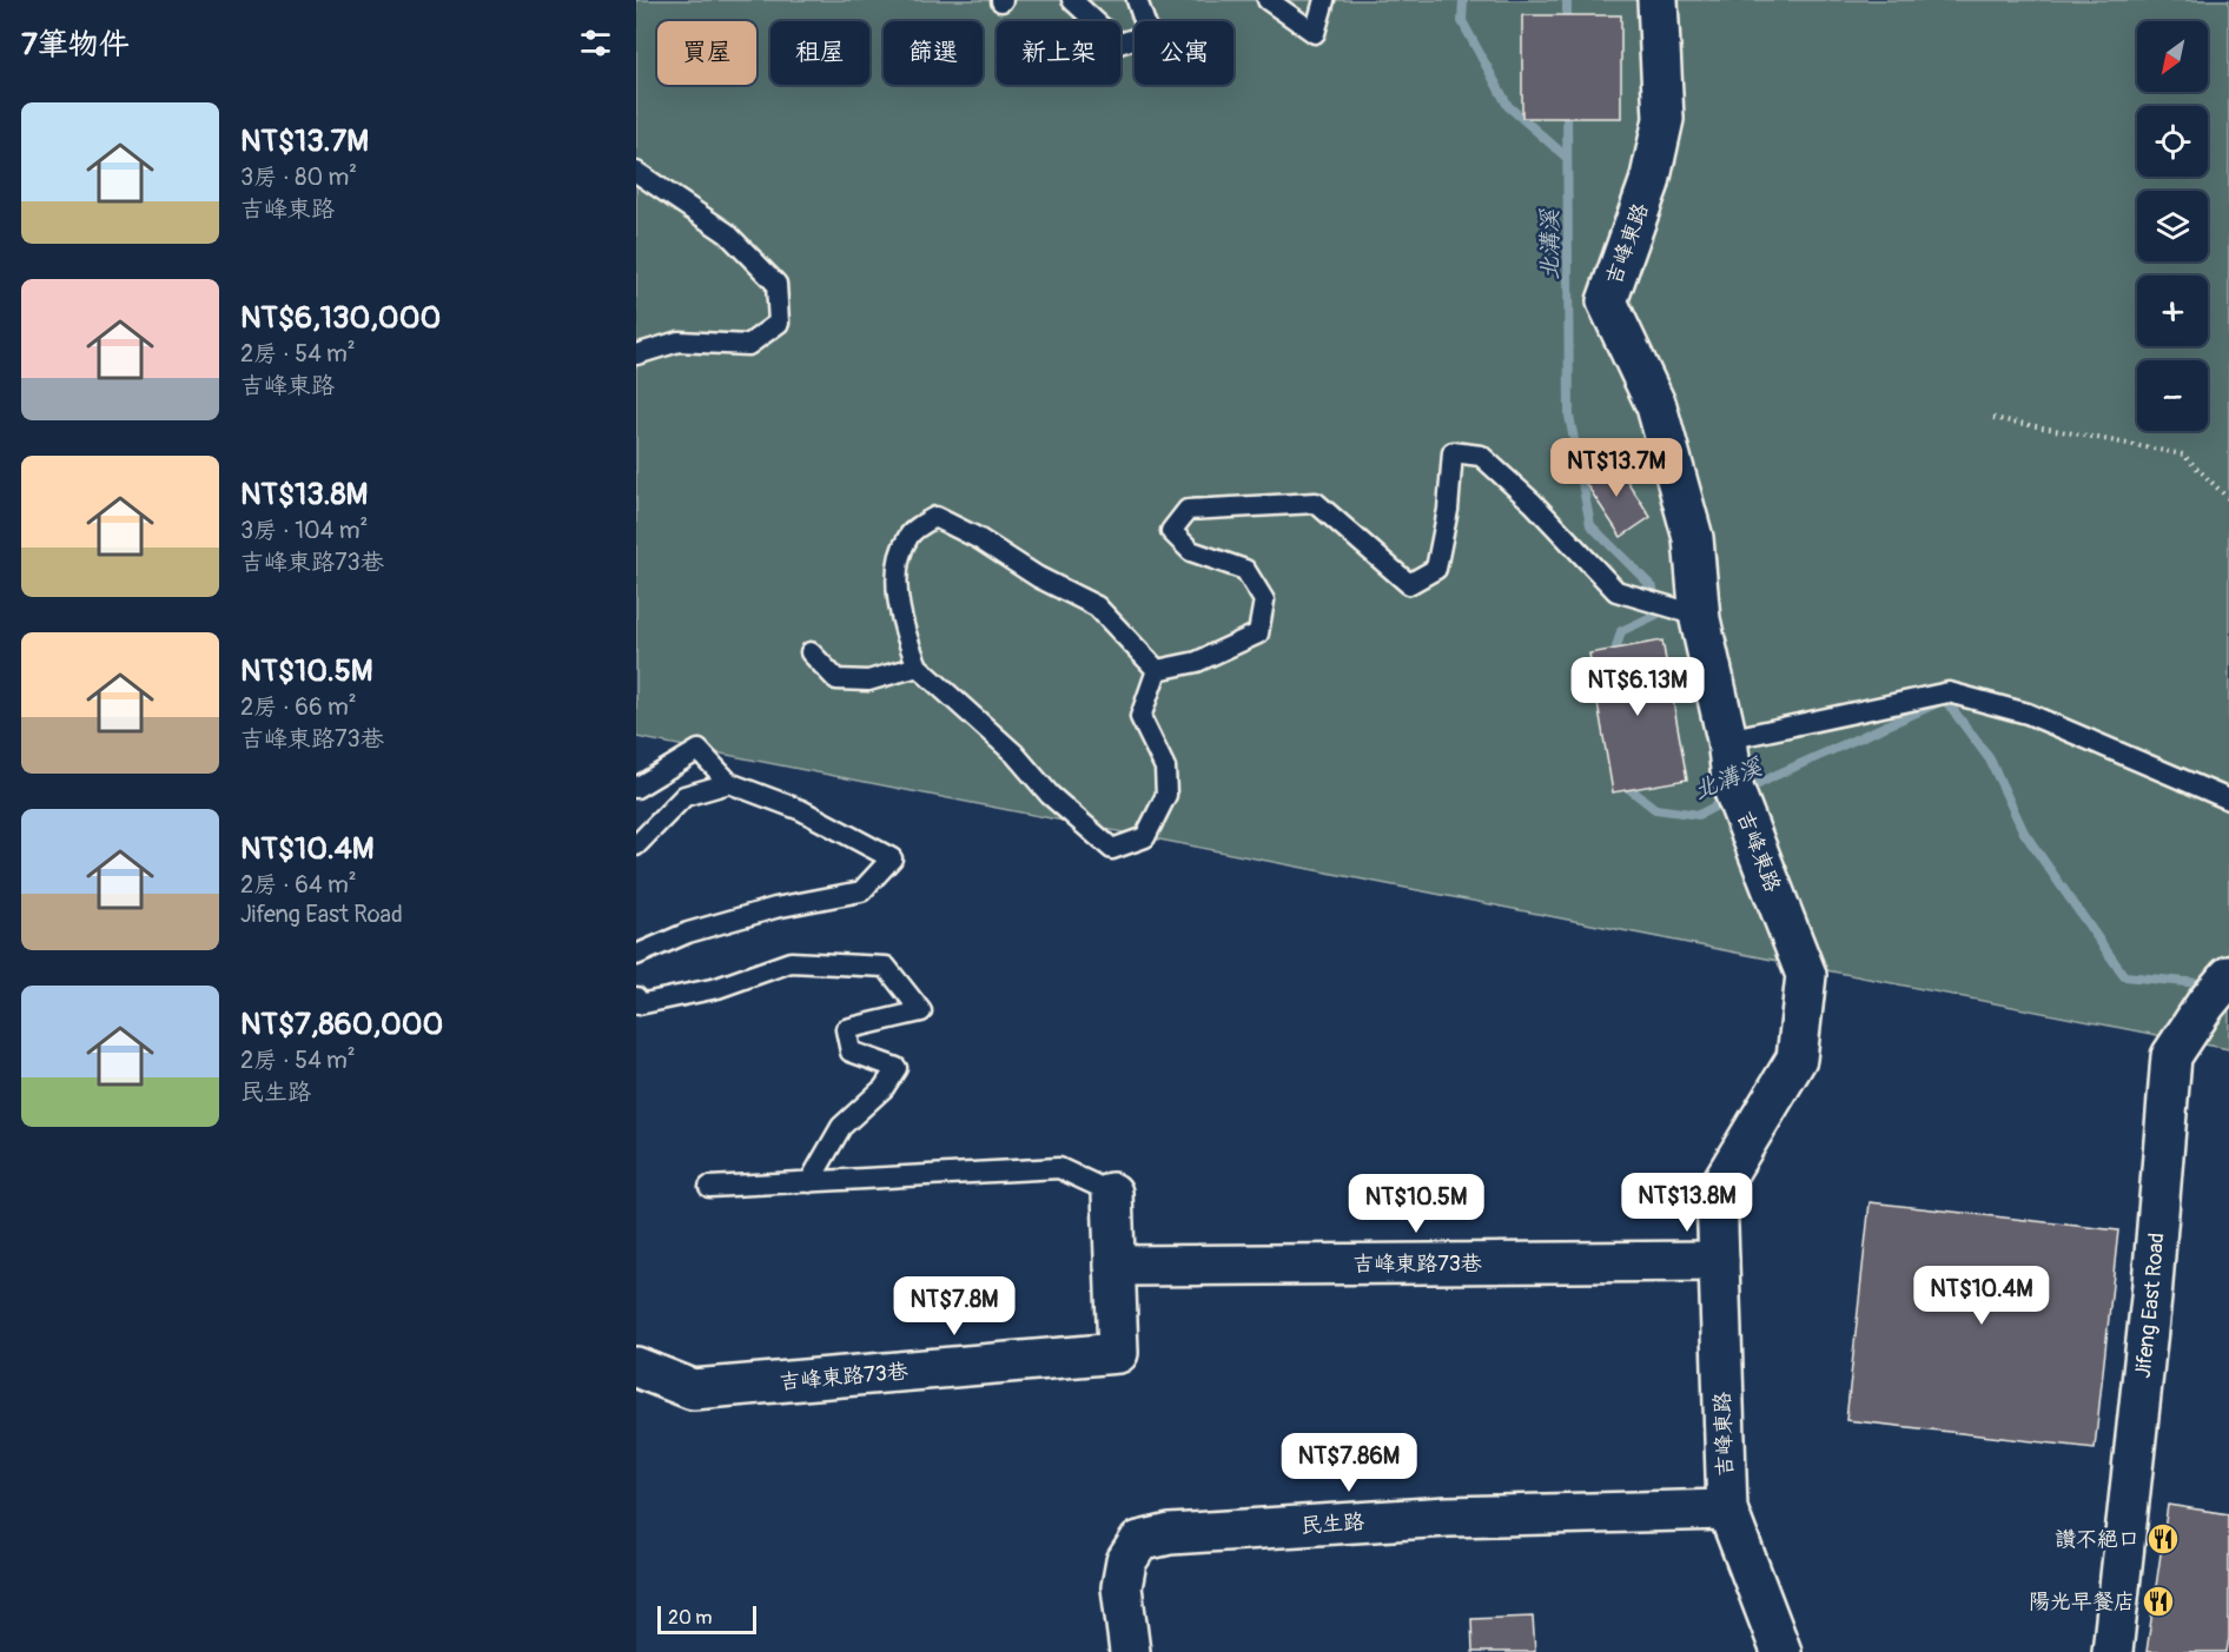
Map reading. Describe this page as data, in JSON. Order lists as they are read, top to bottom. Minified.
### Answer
{"streets":{"street":["吉峰東路","吉峰東路73巷","Jifeng East Road","民生路"]},"crossings":[["吉峰東路","吉峰東路73巷"],["吉峰東路","民生路"]],"water":["北溝溪"],"places":{"restaurant":["讚不絕口","陽光早餐店"]},"scale_bar":"20 m","north":"bottom left","page":{"heading":"7筆物件","map_buttons":["+","−"],"chip":["買屋","租屋","篩選","新上架","公寓"],"list":[{"name":"NT$13.7M","note":"3房 · 80 m² · 吉峰東路"},{"name":"NT$6,130,000","note":"2房 · 54 m² · 吉峰東路"},{"name":"NT$13.8M","note":"3房 · 104 m² · 吉峰東路73巷"},{"name":"NT$10.5M","note":"2房 · 66 m² · 吉峰東路73巷"},{"name":"NT$10.4M","note":"2房 · 64 m² · Jifeng East Road"},{"name":"NT$7,860,000","note":"2房 · 54 m² · 民生路"}],"price":["NT$13.7M","NT$6.13M","NT$13.8M","NT$10.5M","NT$10.4M","NT$7.8M","NT$7.86M"],"scale":"20 m"}}
